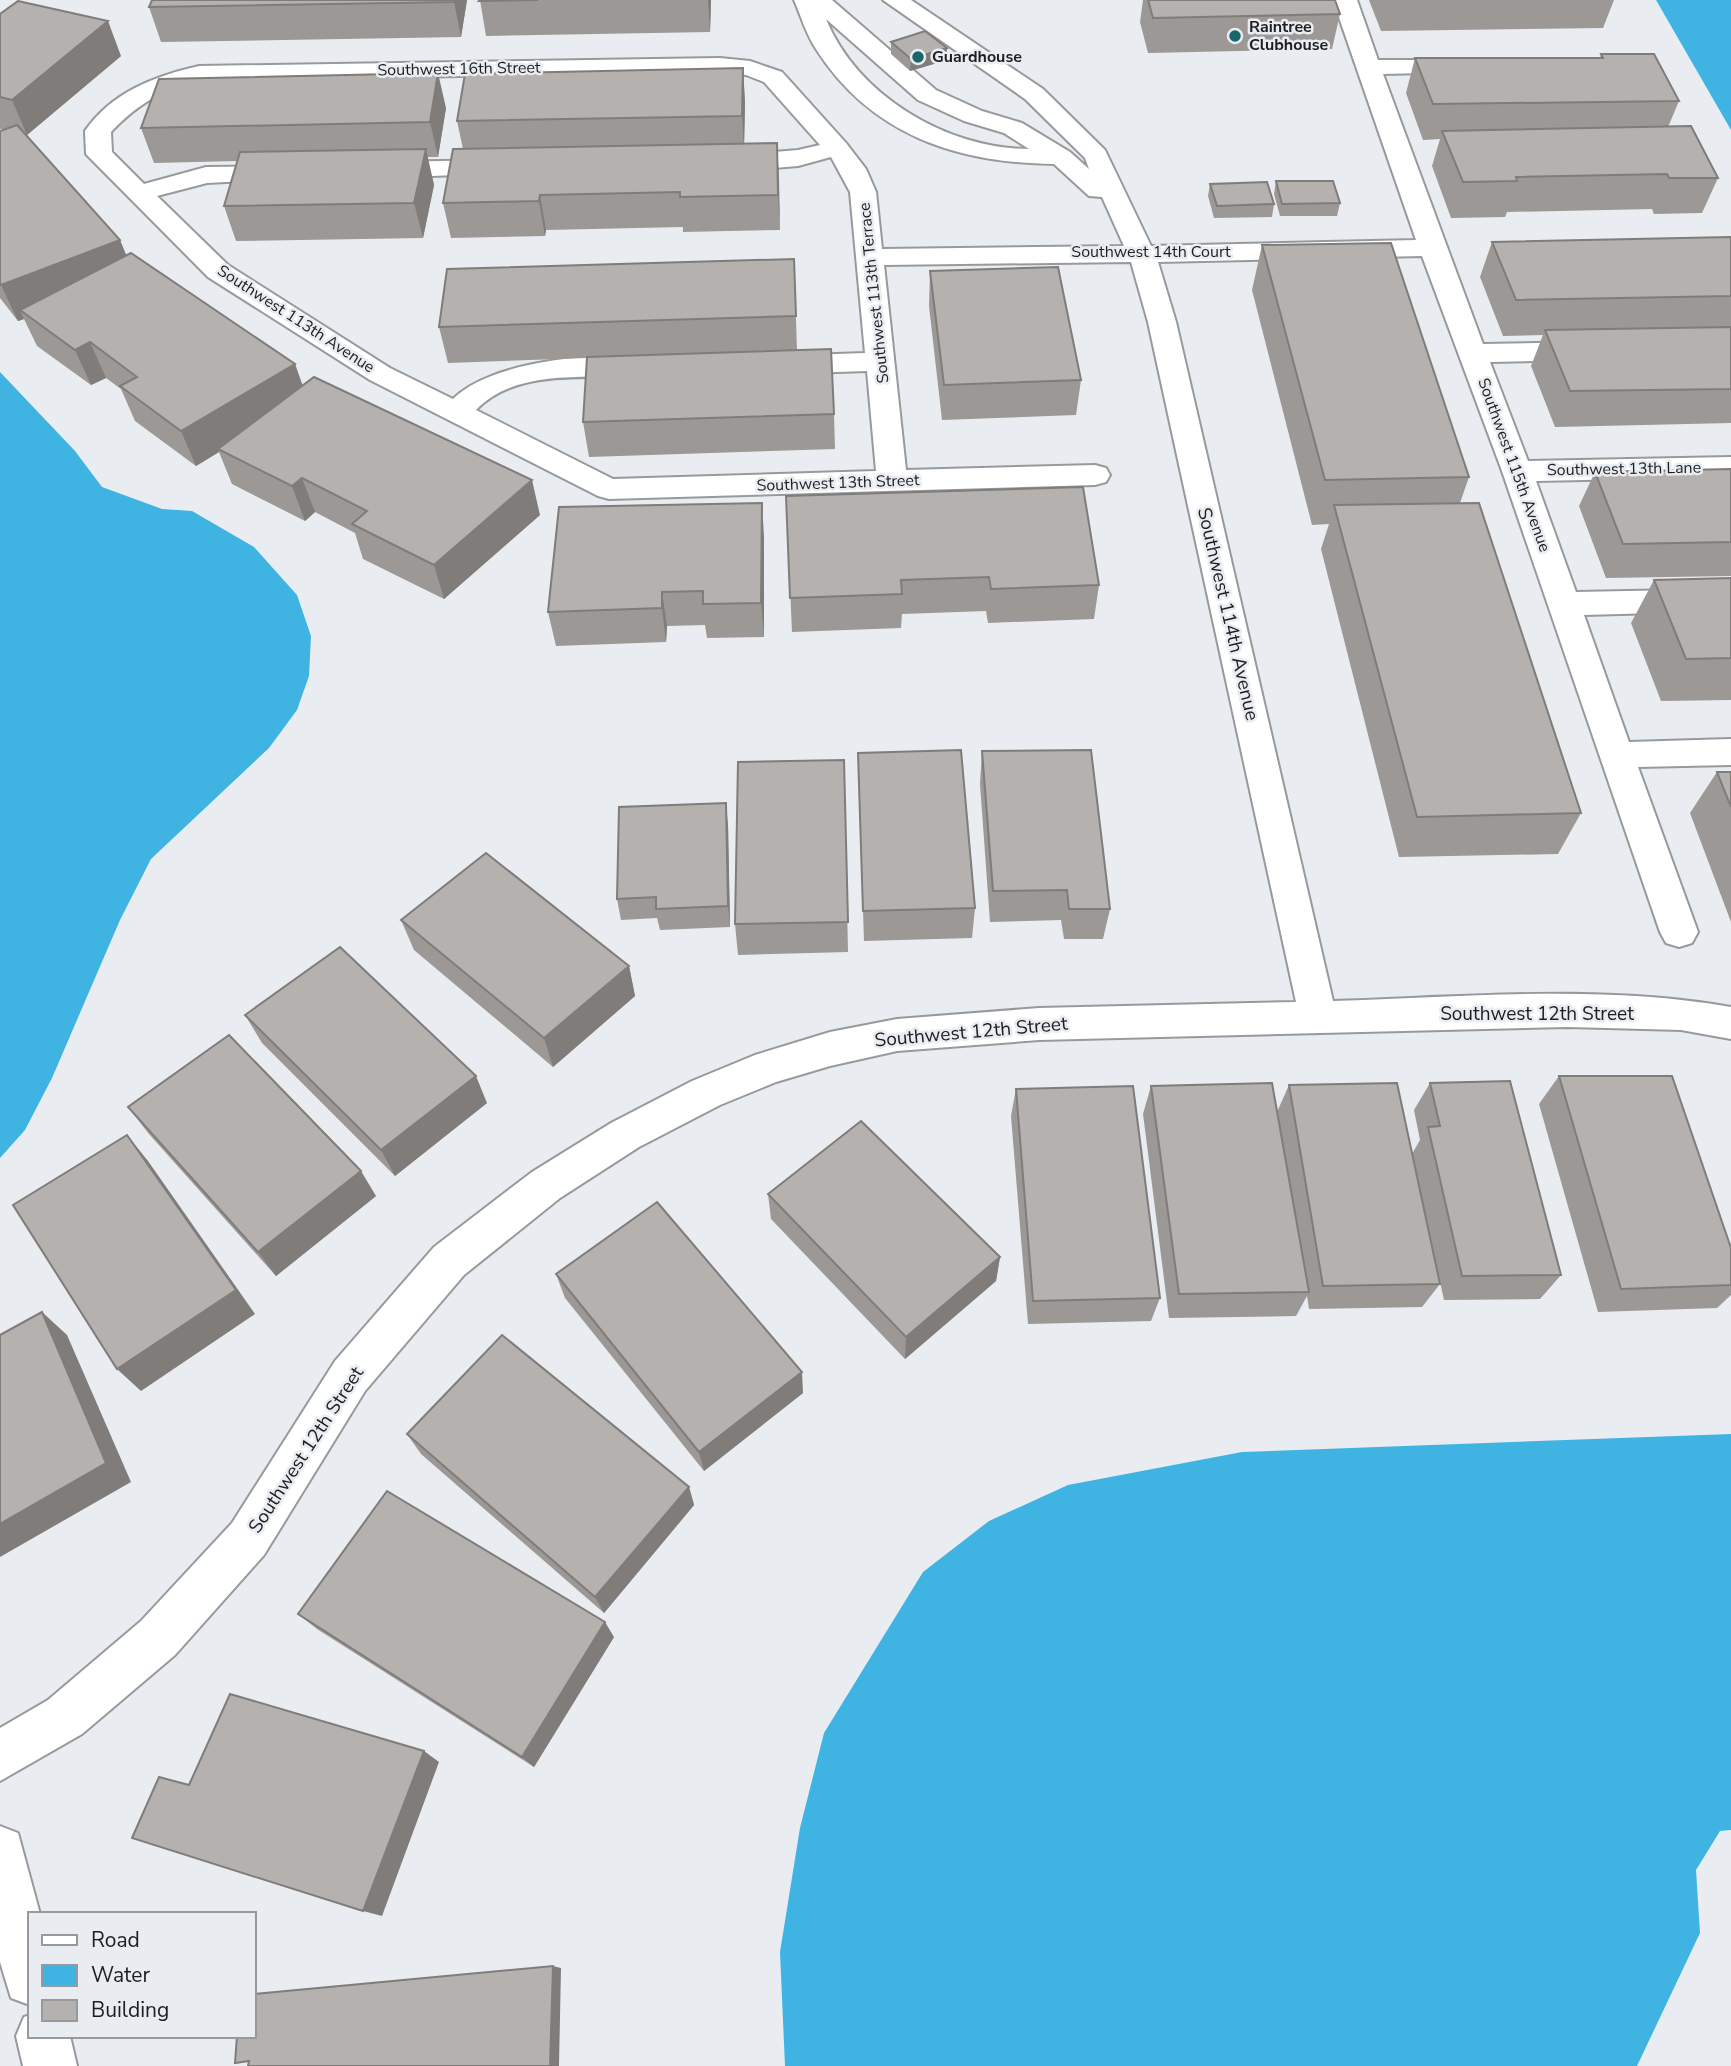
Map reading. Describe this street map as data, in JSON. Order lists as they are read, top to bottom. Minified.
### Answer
{"streets":{"street":["Southwest 16th Street","Southwest 14th Court","Southwest 113th Terrace","Southwest 113th Avenue","Southwest 115th Avenue","Southwest 13th Lane","Southwest 13th Street","Southwest 114th Avenue","Southwest 12th Street"]},"crossings":[["Southwest 16th Street","Southwest 113th Terrace"],["Southwest 16th Street","Southwest 113th Avenue"],["Southwest 14th Court","Southwest 113th Terrace"],["Southwest 14th Court","Southwest 115th Avenue"],["Southwest 14th Court","Southwest 114th Avenue"],["Southwest 113th Terrace","Southwest 13th Street"],["Southwest 113th Avenue","Southwest 13th Street"],["Southwest 115th Avenue","Southwest 13th Lane"],["Southwest 114th Avenue","Southwest 12th Street"]],"places":["Raintree Clubhouse","Guardhouse"],"legend":["Road","Water","Building"]}
